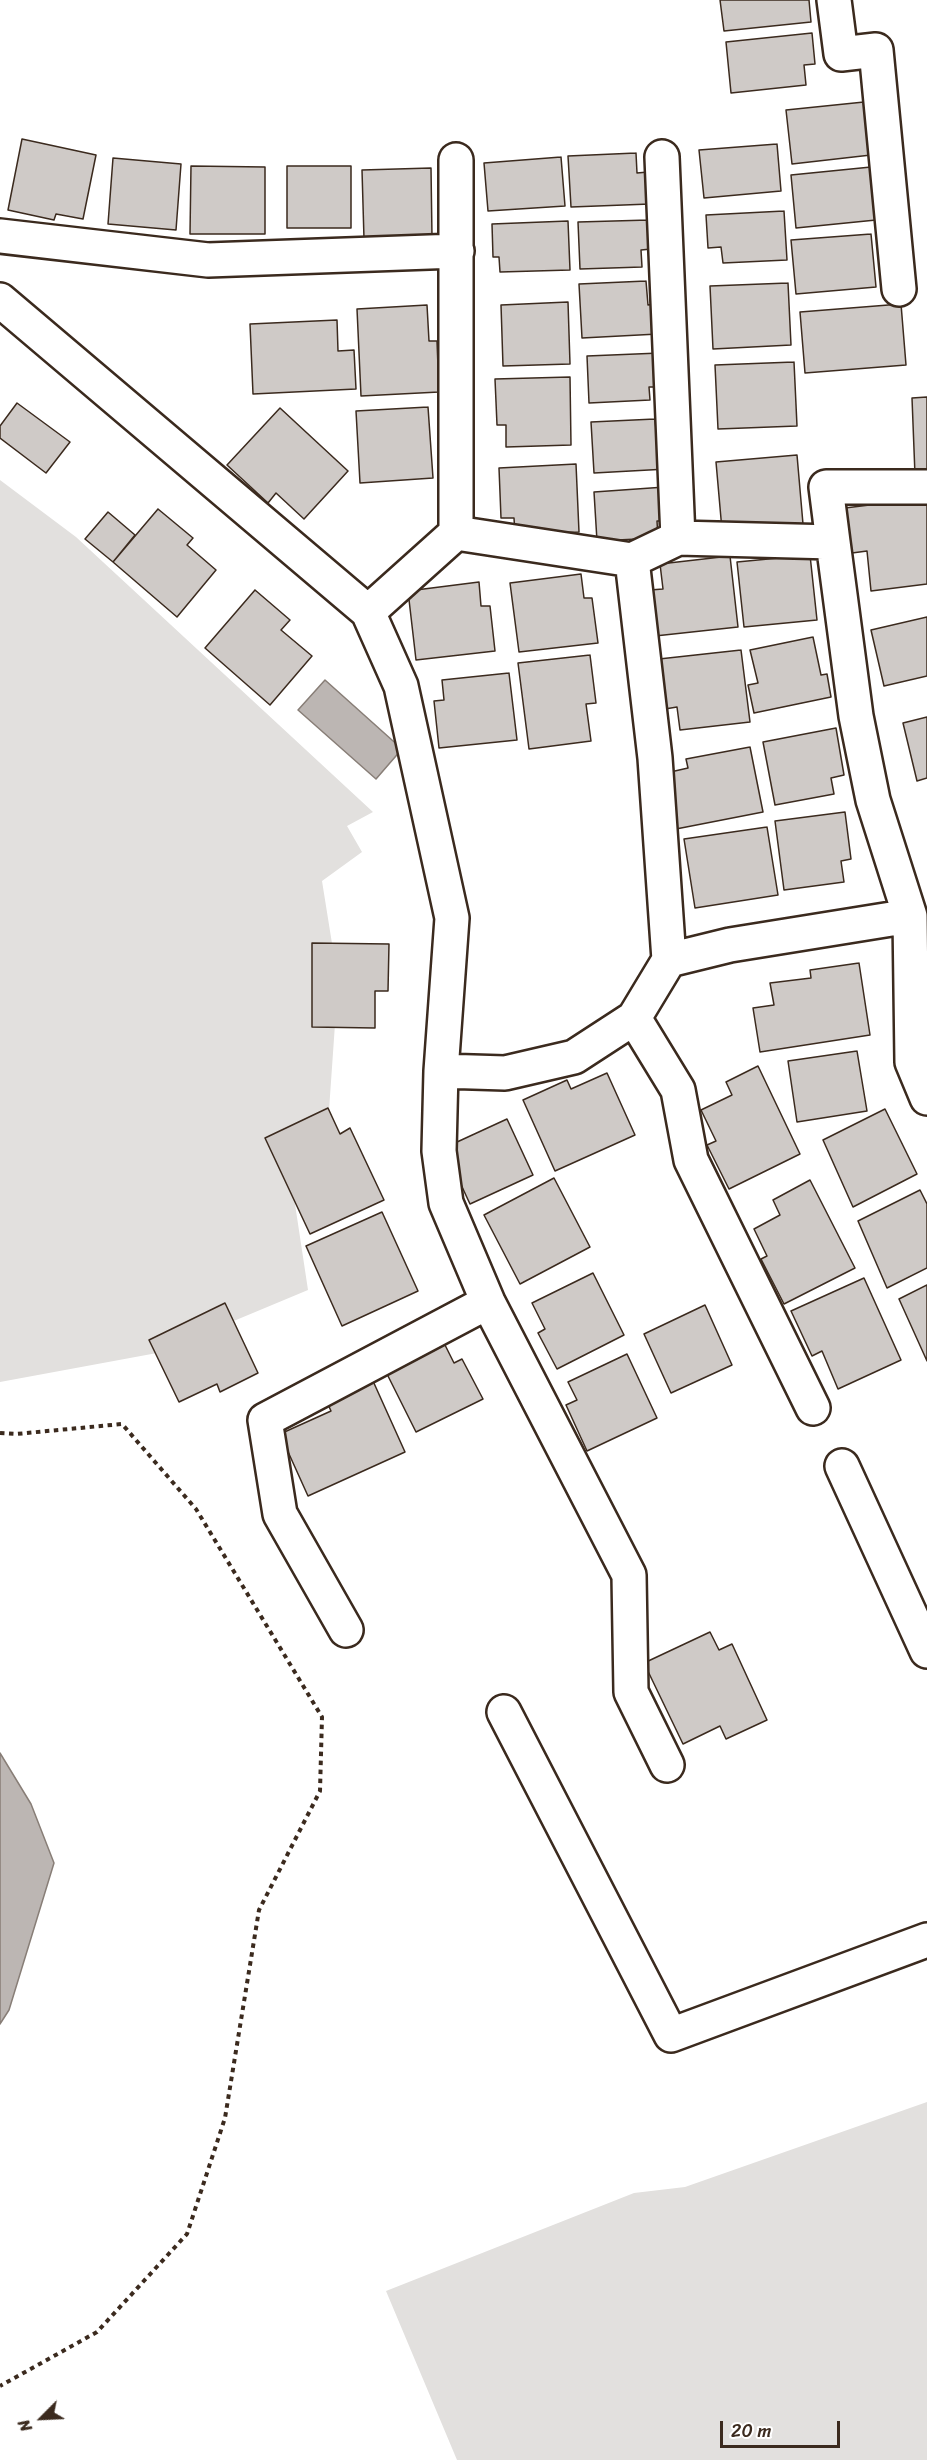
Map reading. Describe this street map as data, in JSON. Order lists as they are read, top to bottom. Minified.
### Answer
{"scale_bar":"20 m","north":"bottom left"}
